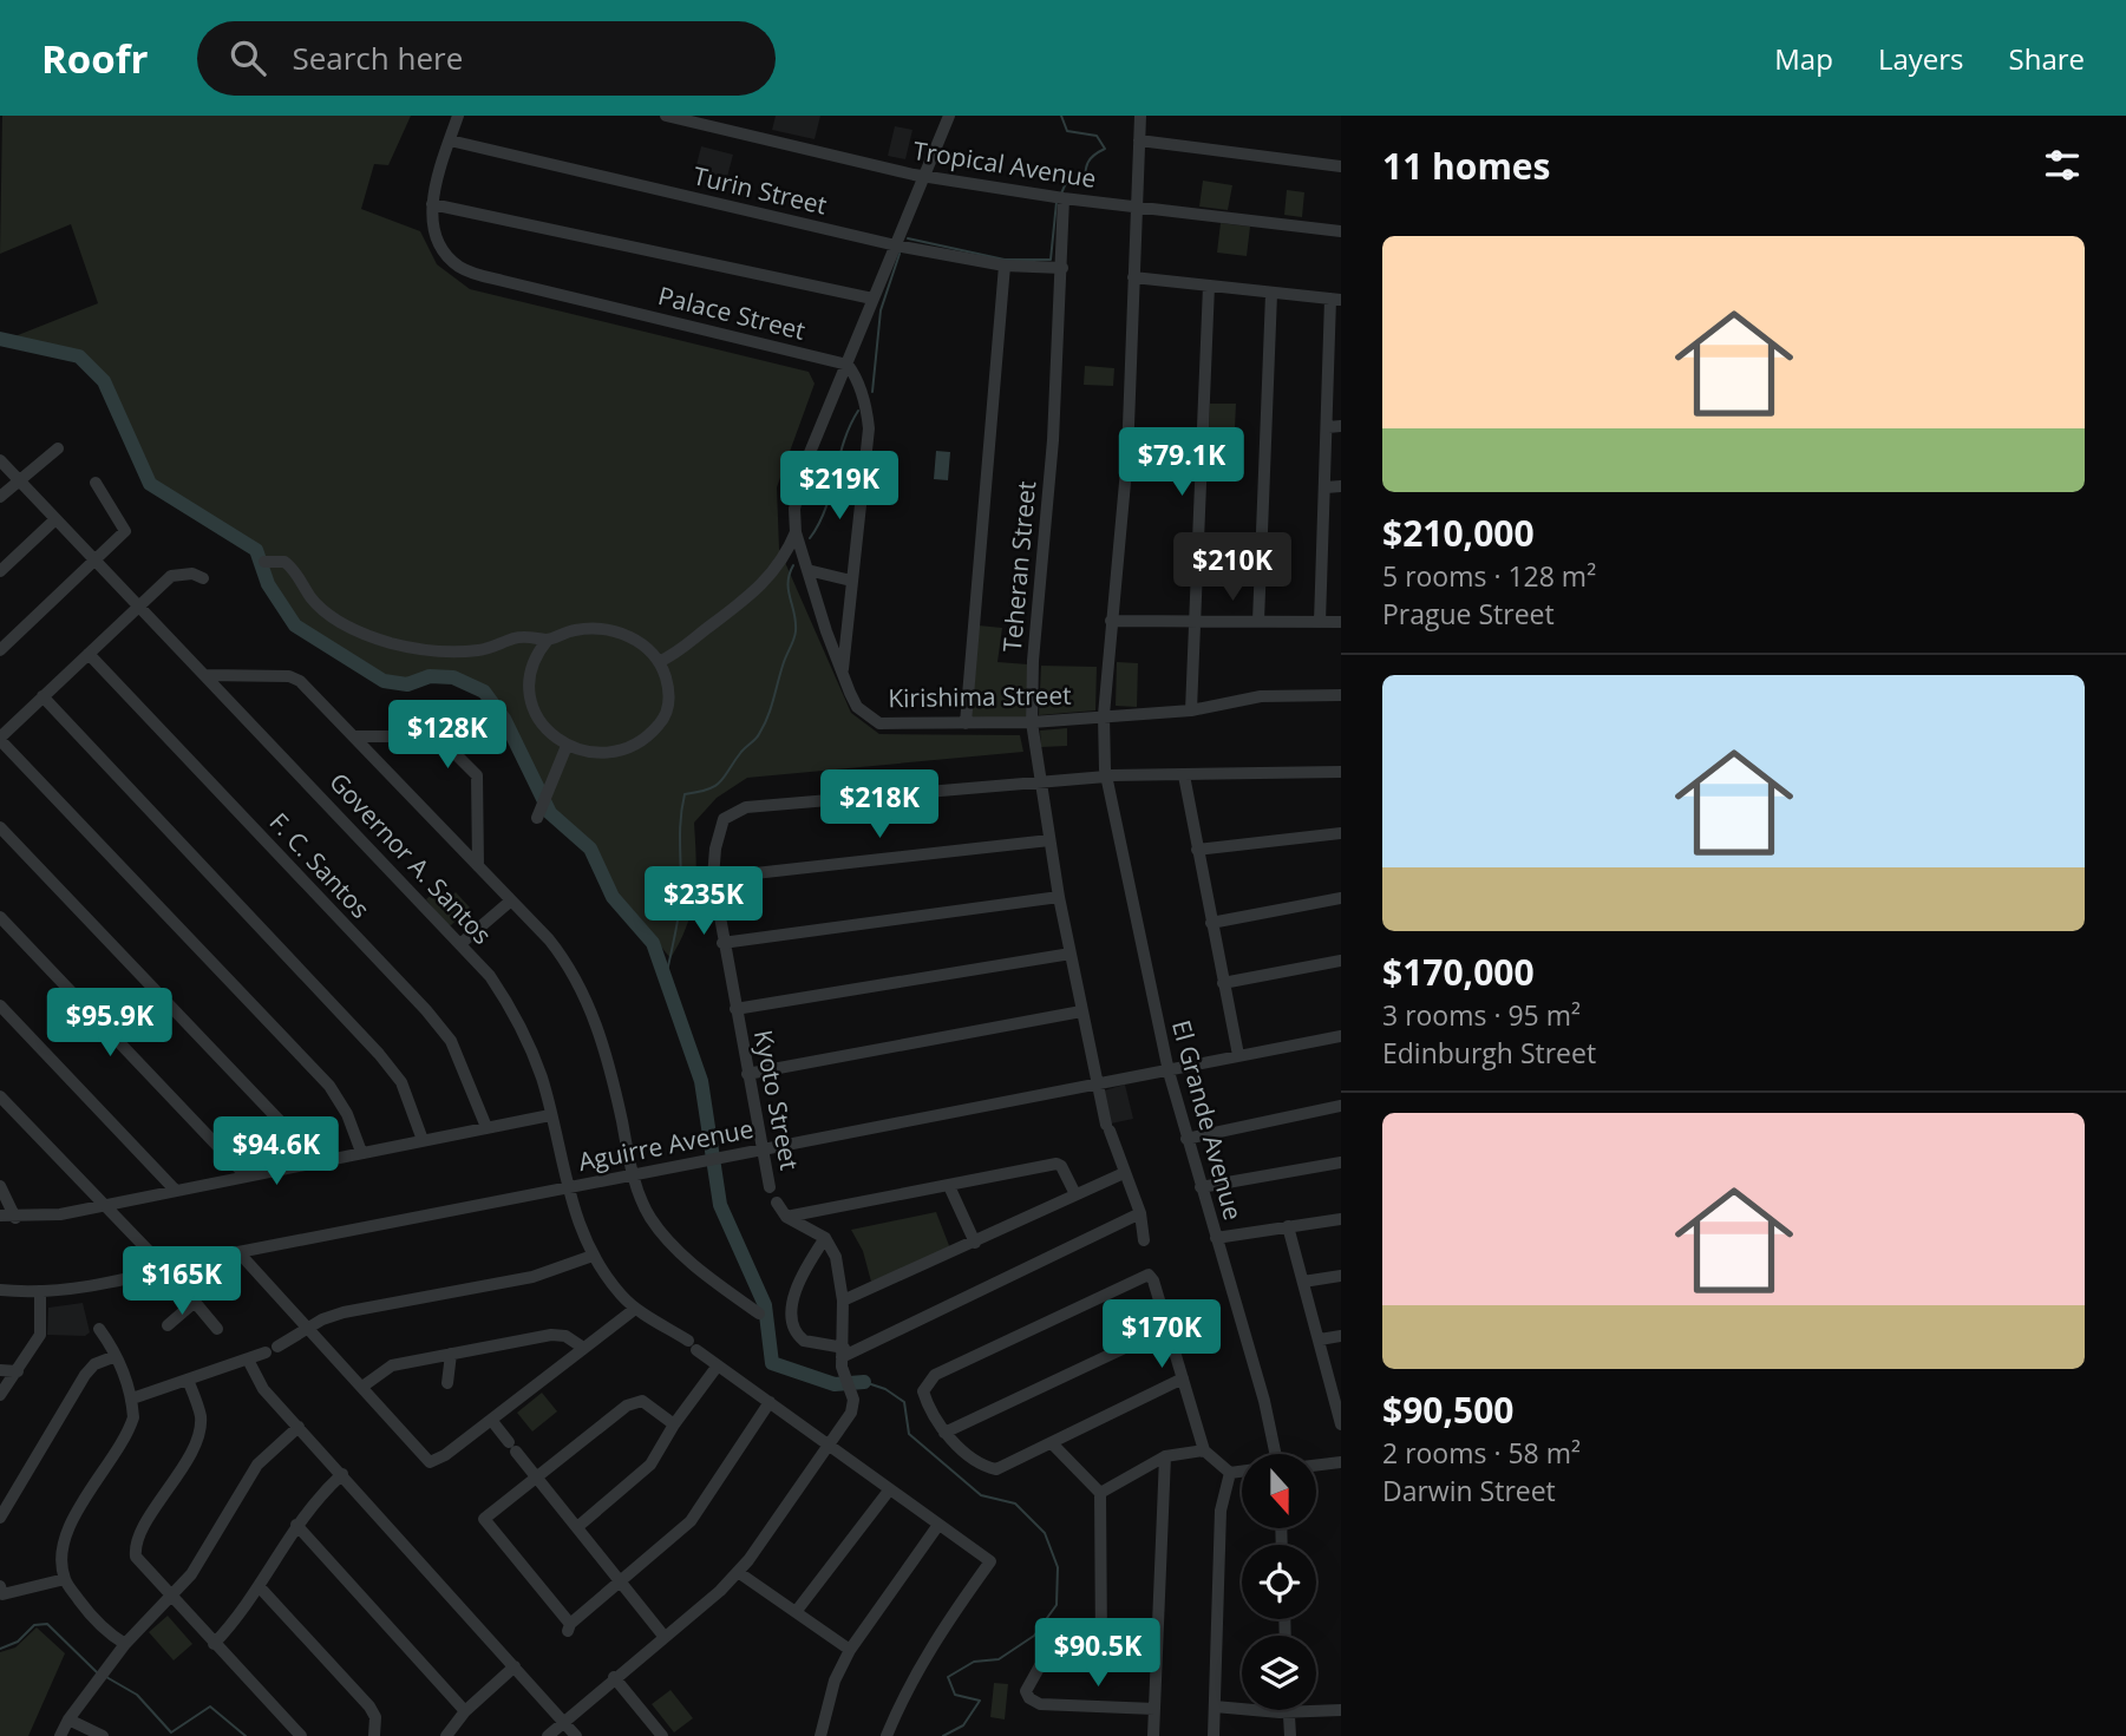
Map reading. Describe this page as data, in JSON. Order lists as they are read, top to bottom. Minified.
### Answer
{"streets":{"street":["Tropical Avenue","Turin Street","Palace Street","Teheran Street","Kirishima Street","Governor A. Santos","F. C. Santos","Kyoto Street","El Grande Avenue","Aguirre Avenue"]},"crossings":[["Tropical Avenue","Teheran Street"],["Tropical Avenue","Kirishima Street"],["Tropical Avenue","El Grande Avenue"],["Turin Street","Palace Street"],["Turin Street","Teheran Street"],["Turin Street","Kirishima Street"],["Palace Street","Kirishima Street"],["Teheran Street","Kirishima Street"],["Teheran Street","Kyoto Street"],["Teheran Street","Aguirre Avenue"],["Kirishima Street","El Grande Avenue"],["Governor A. Santos","Aguirre Avenue"],["Kyoto Street","El Grande Avenue"],["Kyoto Street","Aguirre Avenue"],["El Grande Avenue","Aguirre Avenue"]],"north":"bottom","page":{"header":"Roofr","search":"Search here","nav":["Map","Layers","Share"],"heading":"11 homes","list":[{"name":"$210,000","note":"5 rooms · 128 m² · Prague Street"},{"name":"$170,000","note":"3 rooms · 95 m² · Edinburgh Street"},{"name":"$90,500","note":"2 rooms · 58 m² · Darwin Street"}],"price":["$79.1K","$219K","$210K","$128K","$218K","$235K","$95.9K","$94.6K","$165K","$170K","$90.5K"]}}
